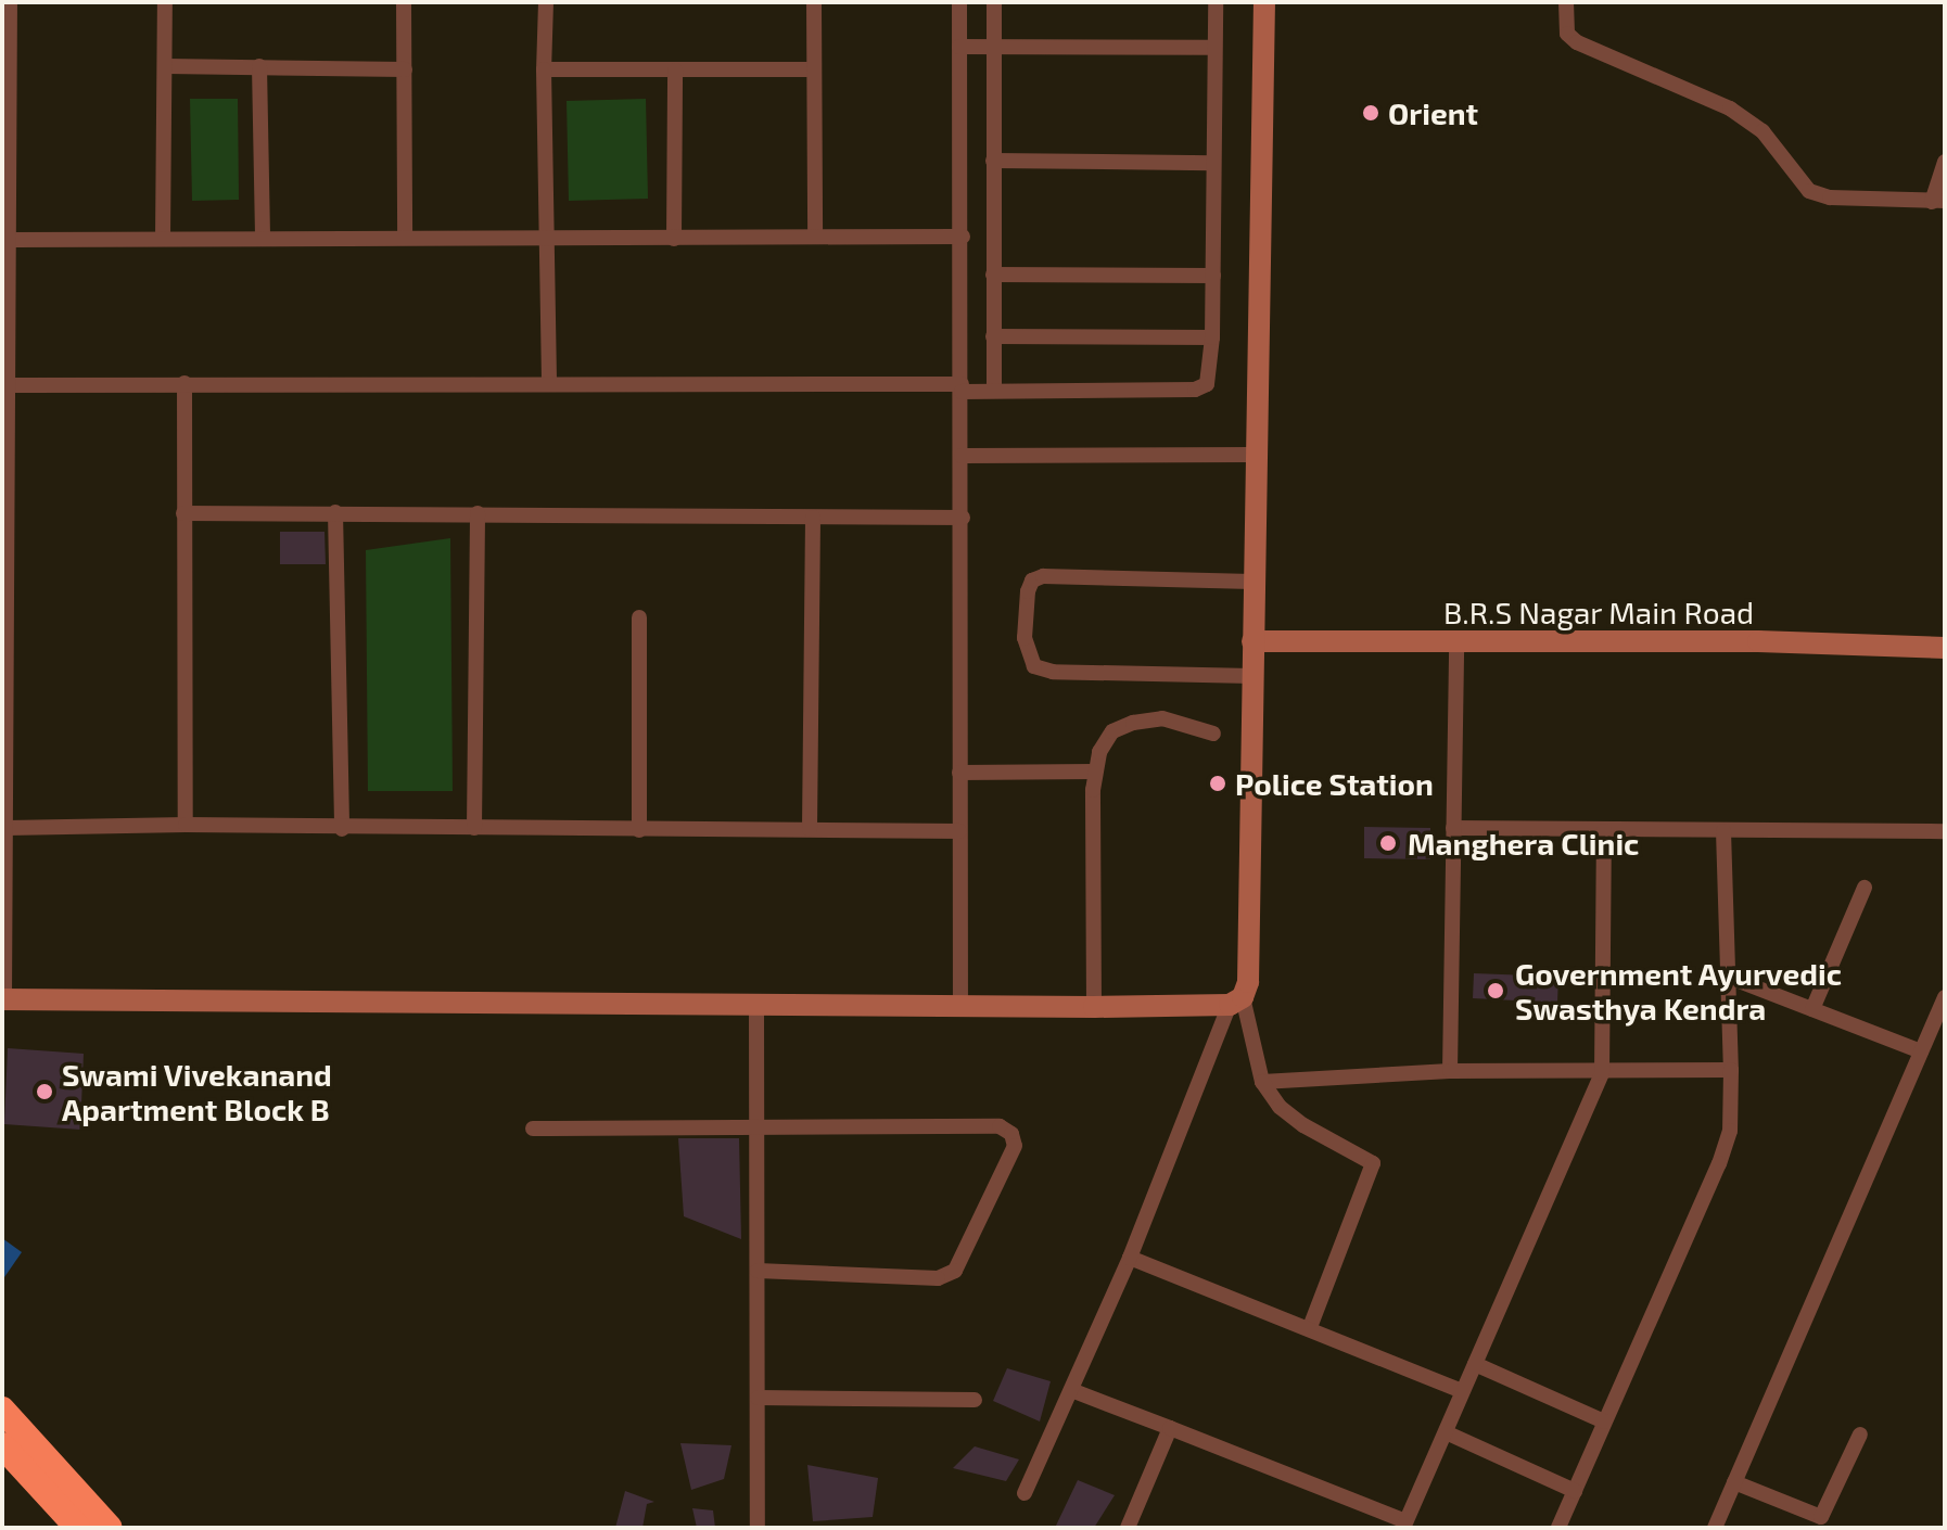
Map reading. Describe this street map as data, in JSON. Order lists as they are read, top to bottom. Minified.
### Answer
{"streets":{"street":["B.R.S Nagar Main Road"]},"places":["Orient","Police Station","Manghera Clinic","Government Ayurvedic Swasthya Kendra","Swami Vivekanand Apartment Block B"]}
